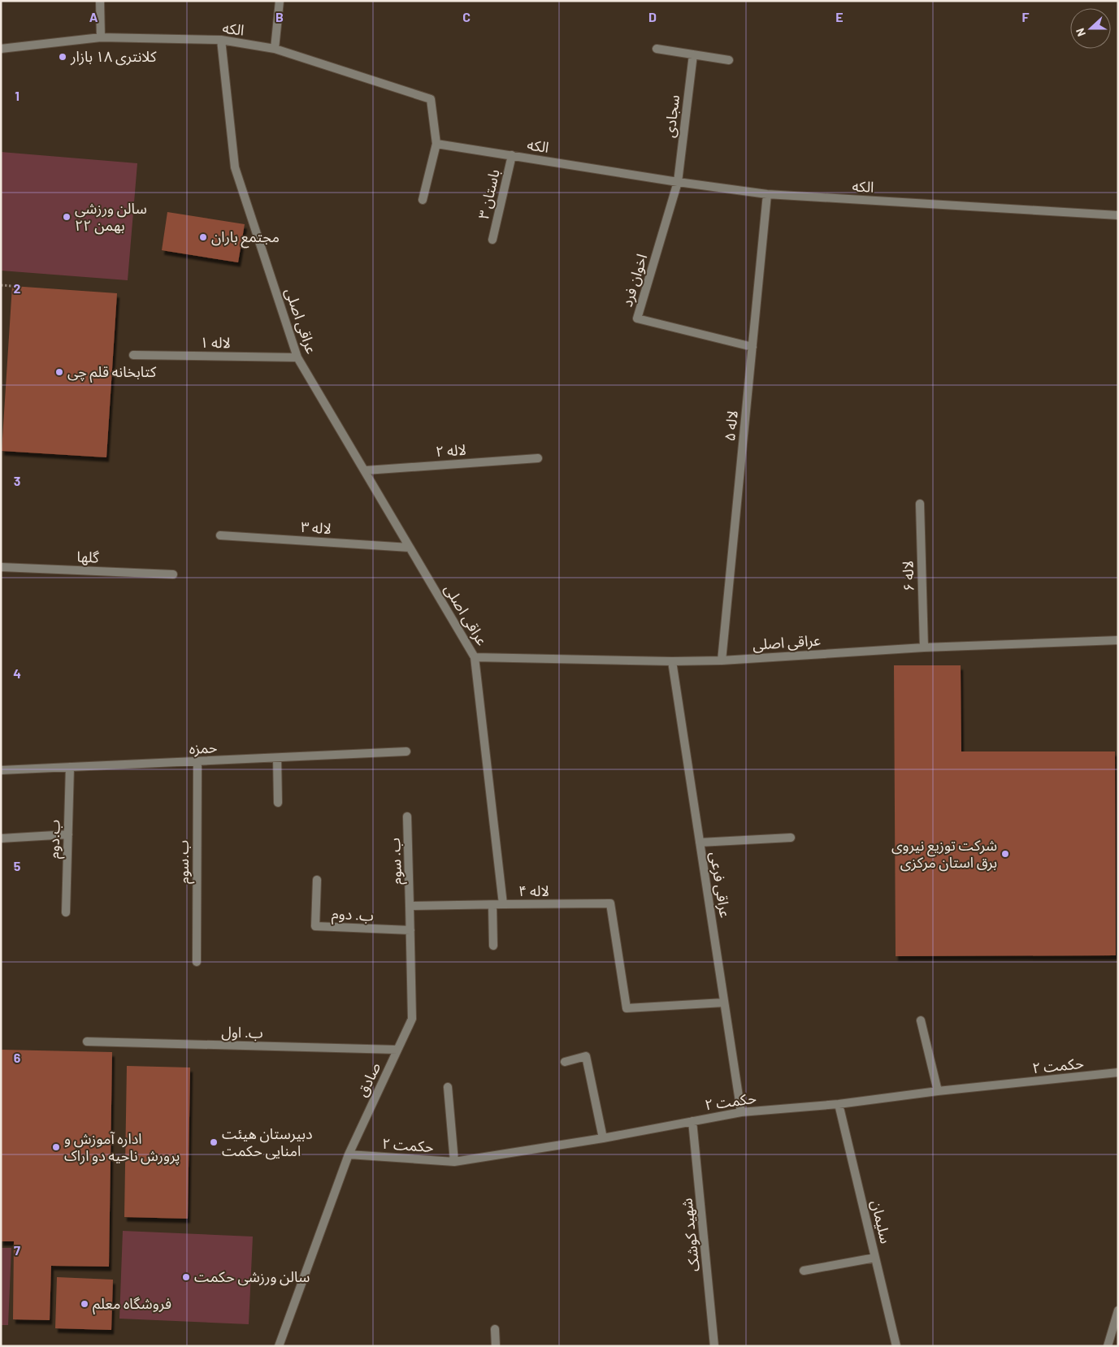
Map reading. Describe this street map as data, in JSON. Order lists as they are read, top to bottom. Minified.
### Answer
{"streets":{"street":["الکه","سجادی","باستان ۳","اخوان فرد","عراقی اصلی","لاله ۱","لاله ۵","لاله ۲","لاله ۳","گلها","لاله ۶","حمزه","ب.دوم","ب. سوم","ب.سوم","عراقی فرعی","لاله ۴","ب. دوم","ب. اول","حکمت ۲","صادق","سلیمان","شهید کوشک"]},"crossings":[["الکه","سجادی"],["الکه","باستان ۳"],["الکه","اخوان فرد"],["الکه","عراقی اصلی"],["الکه","لاله ۵"],["سجادی","اخوان فرد"],["اخوان فرد","لاله ۵"],["عراقی اصلی","لاله ۱"],["عراقی اصلی","لاله ۵"],["عراقی اصلی","لاله ۲"],["عراقی اصلی","لاله ۳"],["عراقی اصلی","لاله ۶"],["عراقی اصلی","عراقی فرعی"],["عراقی اصلی","لاله ۴"],["حمزه","ب.دوم"],["حمزه","ب.سوم"],["ب. سوم","صادق"],["عراقی فرعی","لاله ۴"],["عراقی فرعی","حکمت ۲"],["ب. دوم","صادق"],["ب. اول","صادق"],["حکمت ۲","صادق"],["حکمت ۲","سلیمان"],["حکمت ۲","شهید کوشک"]],"places":["کلانتری ۱۸ بازار","سالن ورزشی ۲۲ بهمن","مجتمع باران","کتابخانه قلم چی","شرکت توزیع نیروی برق استان مرکزی","دبیرستان هیئت امنایی حکمت","اداره آموزش و پرورش ناحیه دو اراک","سالن ورزشی حکمت","فروشگاه معلم"],"north":"left","grid":{"columns":["A","B","C","D","E","F"],"rows":["1","2","3","4","5","6","7"]}}
